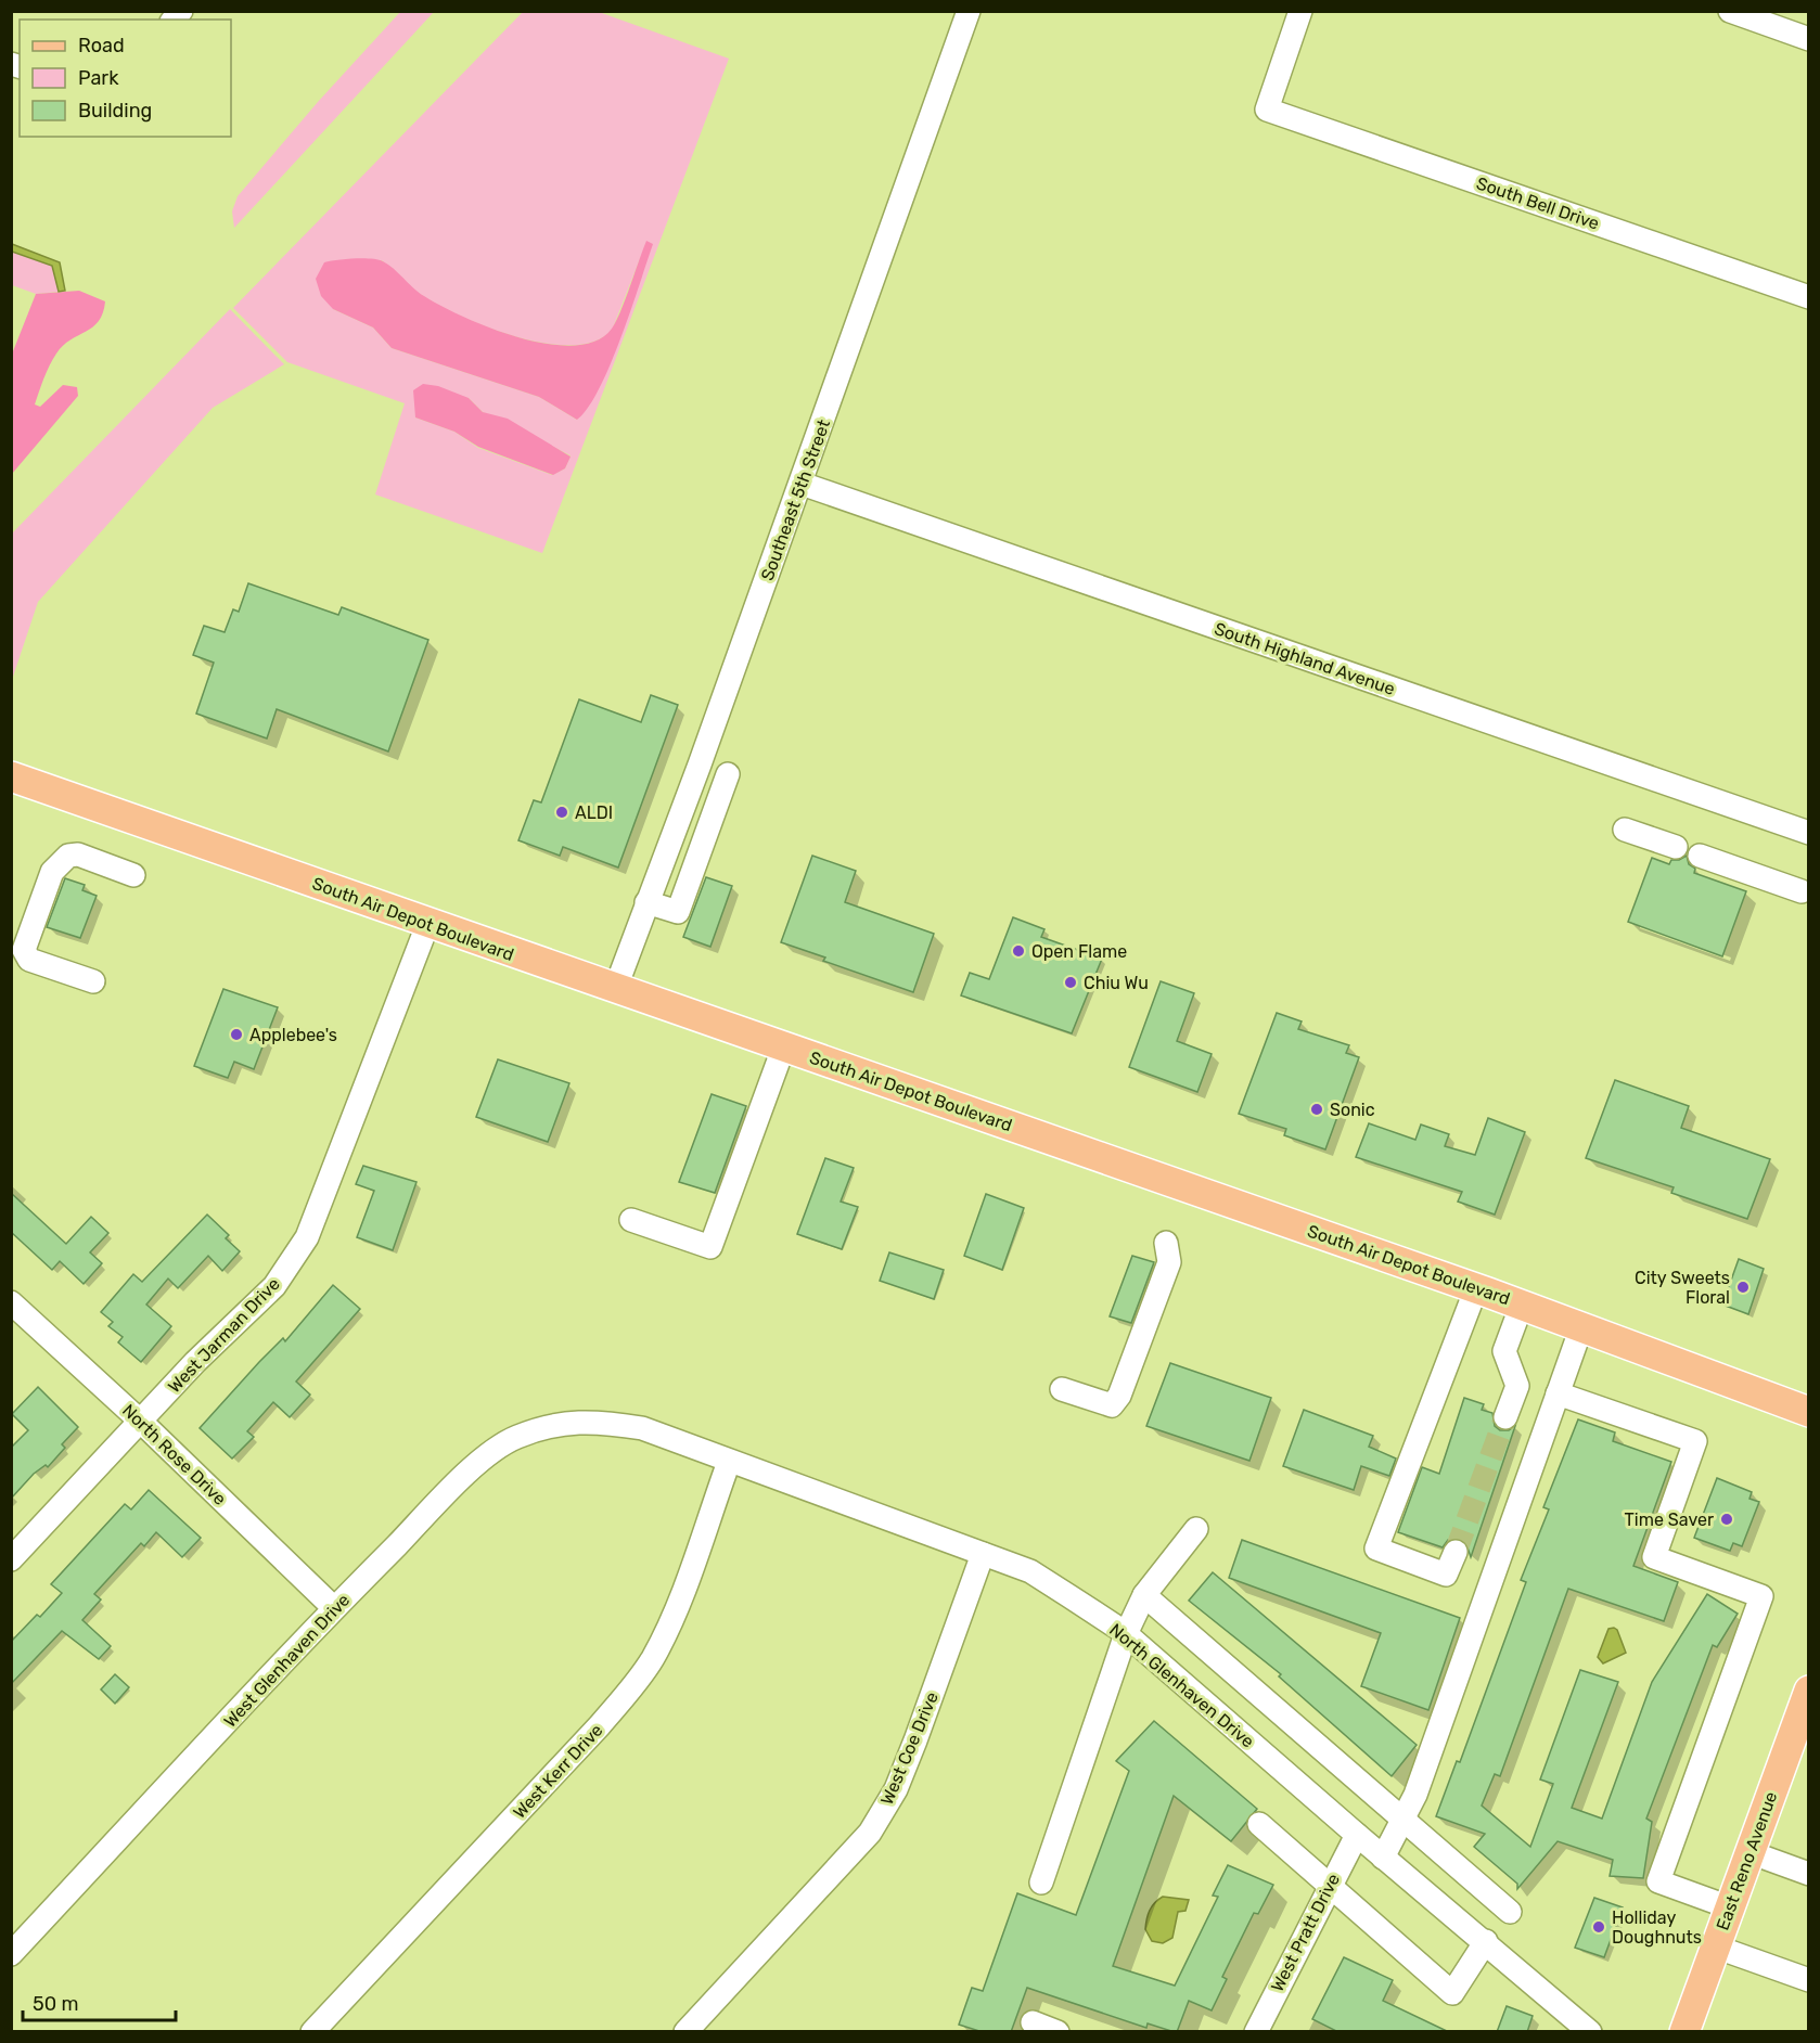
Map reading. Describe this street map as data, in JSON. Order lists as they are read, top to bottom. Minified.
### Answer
{"streets":{"main road":["South Air Depot Boulevard","East Reno Avenue"],"street":["South Bell Drive","Southeast 5th Street","South Highland Avenue","West Jarman Drive","North Rose Drive","West Glenhaven Drive","North Glenhaven Drive","West Coe Drive","West Kerr Drive","West Pratt Drive"]},"crossings":[["Southeast 5th Street","South Highland Avenue"],["Southeast 5th Street","South Air Depot Boulevard"],["South Air Depot Boulevard","West Jarman Drive"],["West Jarman Drive","North Rose Drive"],["North Rose Drive","West Glenhaven Drive"],["West Glenhaven Drive","North Glenhaven Drive"],["North Glenhaven Drive","West Coe Drive"],["North Glenhaven Drive","West Kerr Drive"],["North Glenhaven Drive","West Pratt Drive"]],"places":["ALDI","Open Flame","Chiu Wu","Applebee's","Sonic","City Sweets Floral","Time Saver","Holliday Doughnuts"],"legend":["Road","Park","Building"],"scale_bar":"50 m"}
